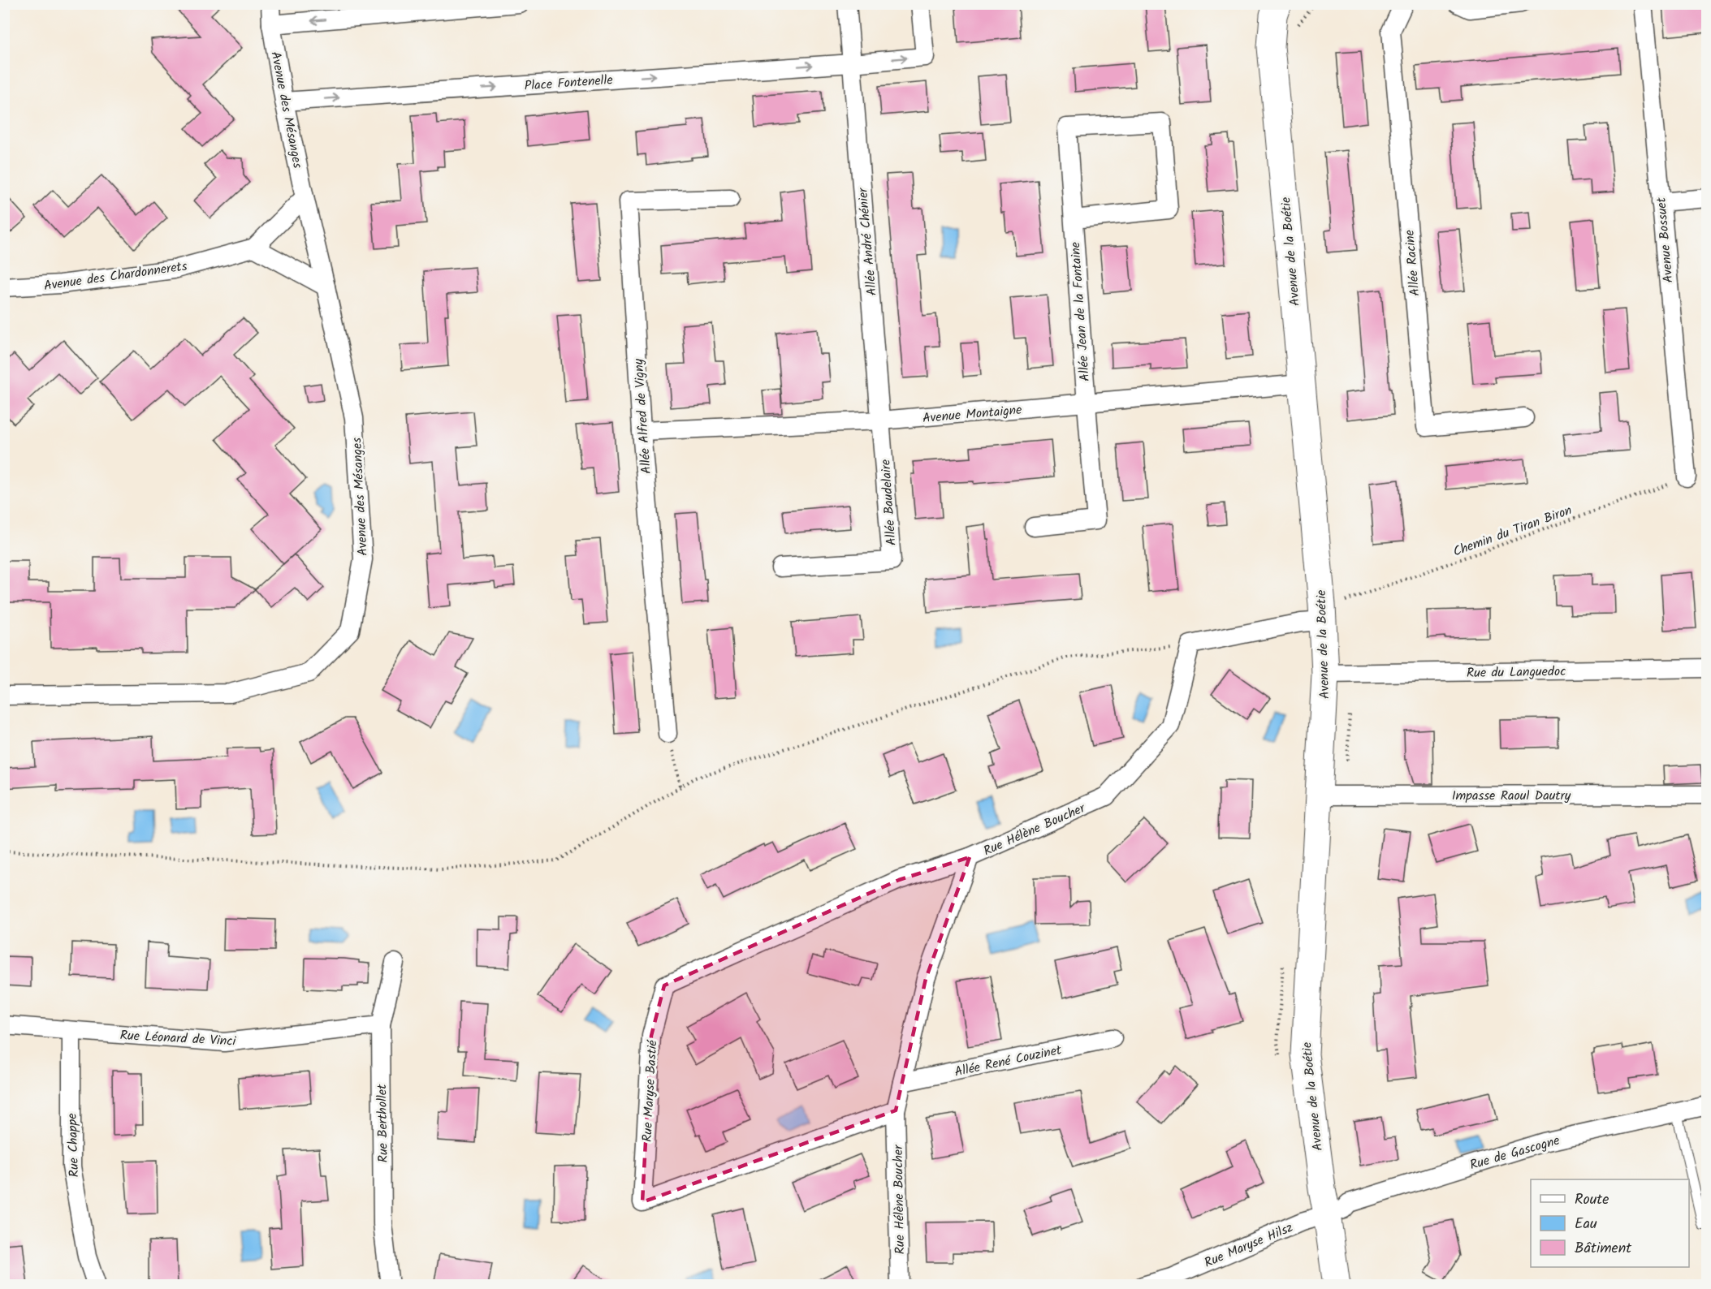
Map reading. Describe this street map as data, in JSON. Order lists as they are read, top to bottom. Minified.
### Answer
{"streets":{"main road":["Avenue de la Boétie"],"street":["Place Fontenelle","Avenue des Mésanges","Avenue Bossuet","Allée André Chénier","Allée Racine","Avenue des Chardonnerets","Allée Jean de la Fontaine","Avenue Montaigne","Allée Alfred de Vigny","Allée Baudelaire","Rue du Languedoc","Impasse Raoul Dautry","Rue Hélène Boucher","Rue Léonard de Vinci","Allée René Couzinet","Rue Maryse Bastié","Rue Berthollet","Rue Chappe","Rue de Gascogne","Rue Maryse Hilsz"],"path":["Chemin du Tiran Biron"]},"crossings":[["Place Fontenelle","Avenue des Mésanges"],["Place Fontenelle","Allée André Chénier"],["Avenue des Mésanges","Avenue des Chardonnerets"],["Avenue Bossuet","Chemin du Tiran Biron"],["Allée André Chénier","Avenue Montaigne"],["Allée André Chénier","Allée Baudelaire"],["Avenue de la Boétie","Avenue Montaigne"],["Avenue de la Boétie","Chemin du Tiran Biron"],["Avenue de la Boétie","Rue du Languedoc"],["Avenue de la Boétie","Impasse Raoul Dautry"],["Avenue de la Boétie","Rue de Gascogne"],["Avenue de la Boétie","Rue Maryse Hilsz"],["Allée Jean de la Fontaine","Avenue Montaigne"],["Avenue Montaigne","Allée Alfred de Vigny"],["Avenue Montaigne","Allée Baudelaire"],["Rue Hélène Boucher","Allée René Couzinet"],["Rue Hélène Boucher","Rue Maryse Bastié"],["Rue Léonard de Vinci","Rue Berthollet"],["Rue Léonard de Vinci","Rue Chappe"],["Rue de Gascogne","Rue Maryse Hilsz"]],"legend":["Route","Eau","Bâtiment"]}
